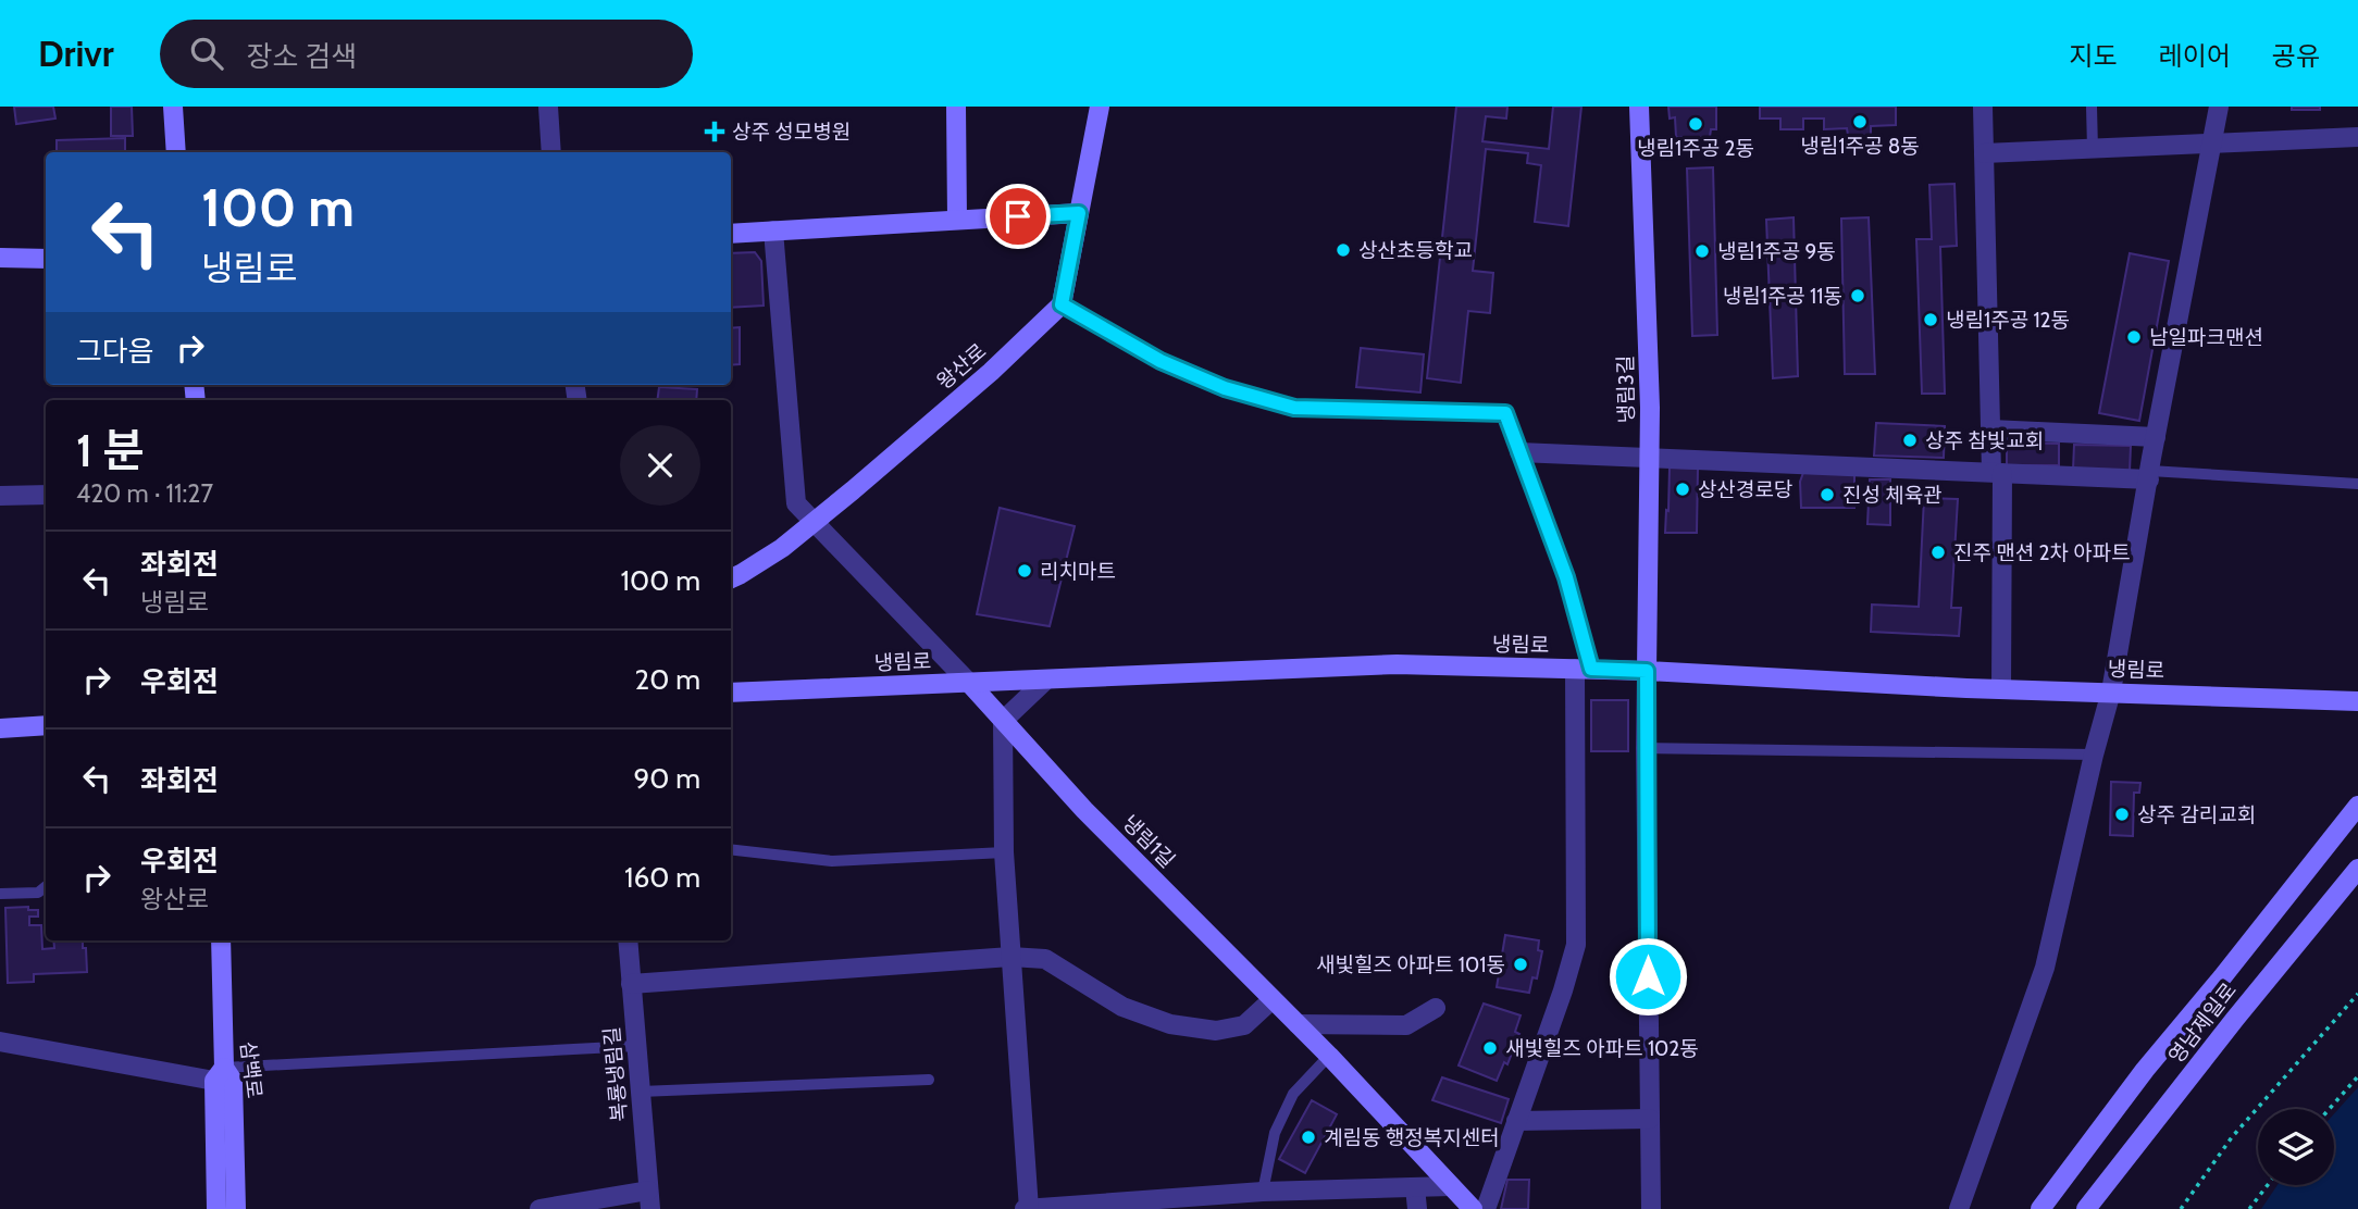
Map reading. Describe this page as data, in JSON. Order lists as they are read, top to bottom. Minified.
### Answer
{"streets":{"street":["왕산로","냉림3길","냉림로","냉림1길","영남제일로","삼백로","복룡냉림길"]},"crossings":[["왕산로","냉림1길"],["냉림3길","냉림로"],["냉림로","냉림1길"]],"places":{"other":["냉림1주공 8동","냉림1주공 2동","상산초등학교","냉림1주공 9동","냉림1주공 11동","냉림1주공 12동","남일파크맨션","상주 참빛교회","상산경로당","진성 체육관","진주 맨션 2차 아파트","리치마트","상주 감리교회","새빛힐즈 아파트 101동","새빛힐즈 아파트 102동","계림동 행정복지센터"],"health":["상주 성모병원"]},"page":{"header":"Drivr","search":"장소 검색","nav":["지도","레이어","공유"],"turn":["100 m","냉림로"],"then":"그다음","heading":["1 분","420 m · 11:27"],"list":[{"name":"좌회전","note":"냉림로","value":"100 m"},{"name":"우회전","value":"20 m"},{"name":"좌회전","value":"90 m"},{"name":"우회전","note":"왕산로","value":"160 m"}]}}
